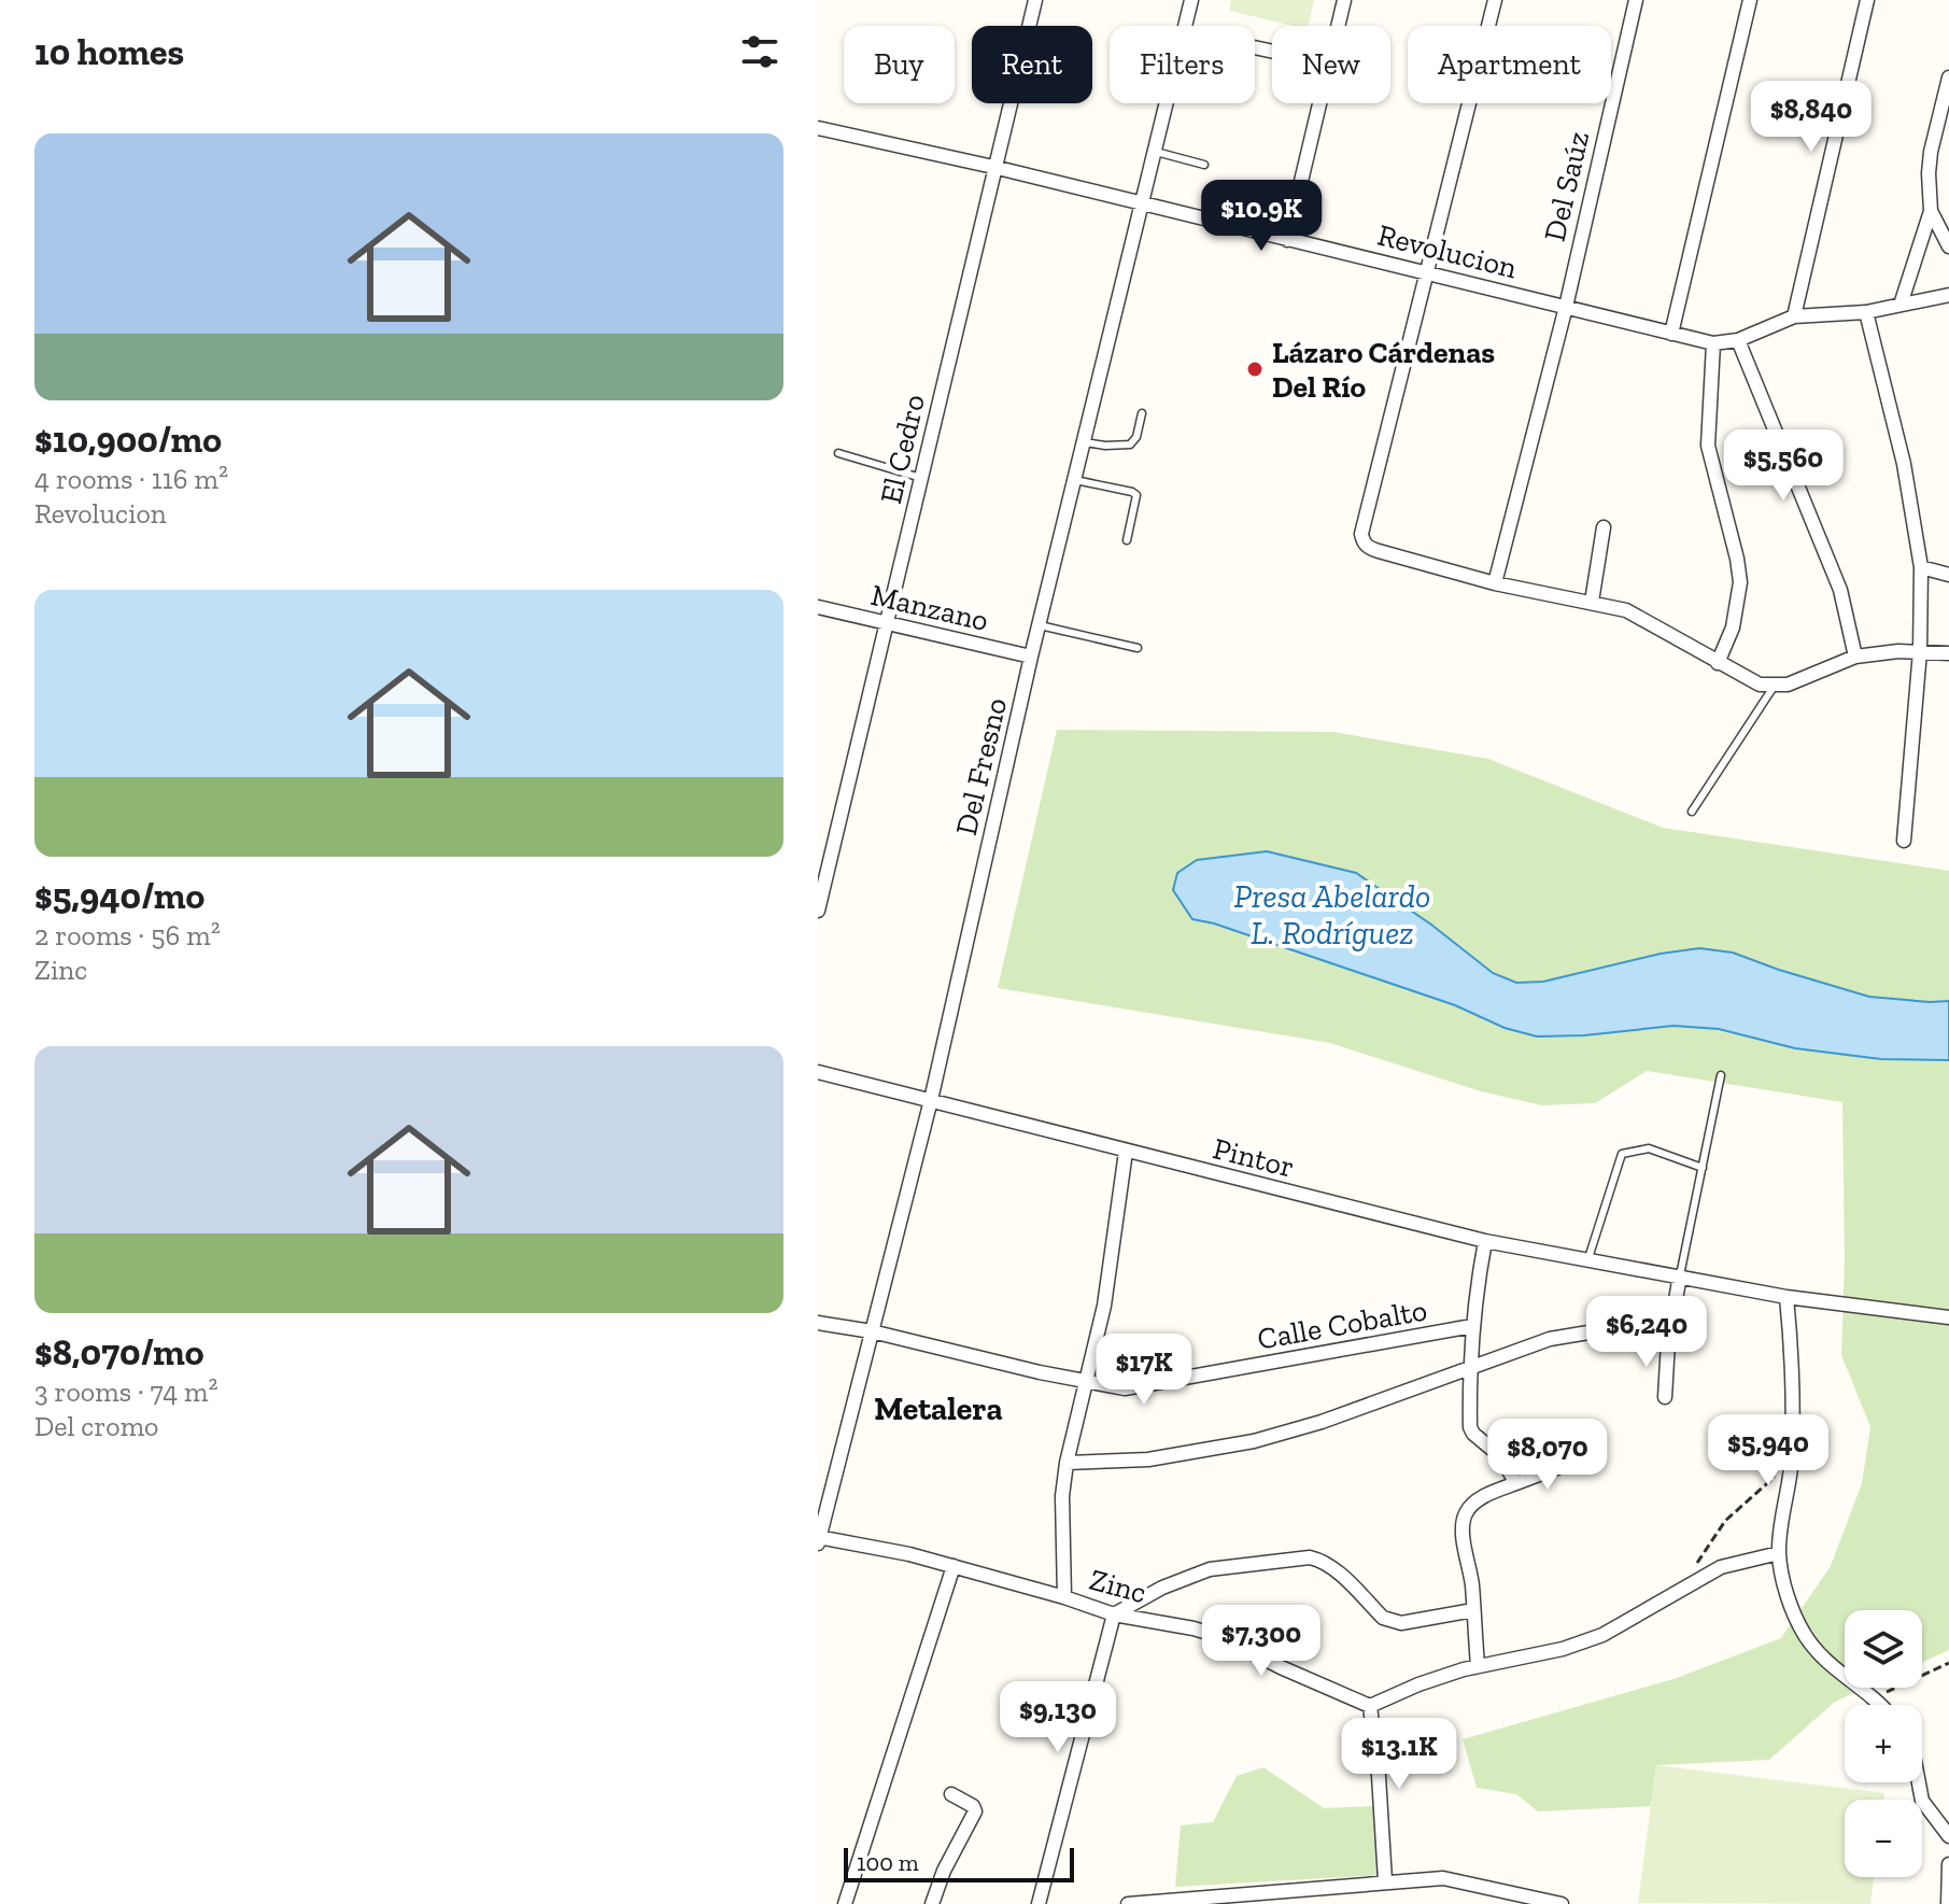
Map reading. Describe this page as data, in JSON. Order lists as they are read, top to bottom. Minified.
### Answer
{"streets":{"street":["Del Saúz","Revolucion","El Cedro","Manzano","Del Fresno","Pintor","Calle Cobalto","Zinc"]},"crossings":[["Del Saúz","Revolucion"],["Revolucion","El Cedro"],["Revolucion","Del Fresno"],["El Cedro","Manzano"],["Manzano","Del Fresno"],["Del Fresno","Pintor"],["Del Fresno","Calle Cobalto"],["Del Fresno","Zinc"]],"districts":["Metalera"],"water":["Presa Abelardo L. Rodríguez"],"places":["Lázaro Cárdenas Del Río"],"scale_bar":"100 m","page":{"heading":"10 homes","chip":["Buy","Rent","Filters","New","Apartment"],"price":["$8,840","$10.9K","$5,560","$6,240","$17K","$5,940","$8,070","$7,300","$9,130","$13.1K"],"list":[{"name":"$10,900/mo","note":"4 rooms · 116 m² · Revolucion"},{"name":"$5,940/mo","note":"2 rooms · 56 m² · Zinc"},{"name":"$8,070/mo","note":"3 rooms · 74 m² · Del cromo"}],"map_buttons":["+","−"],"scale":"100 m"}}
